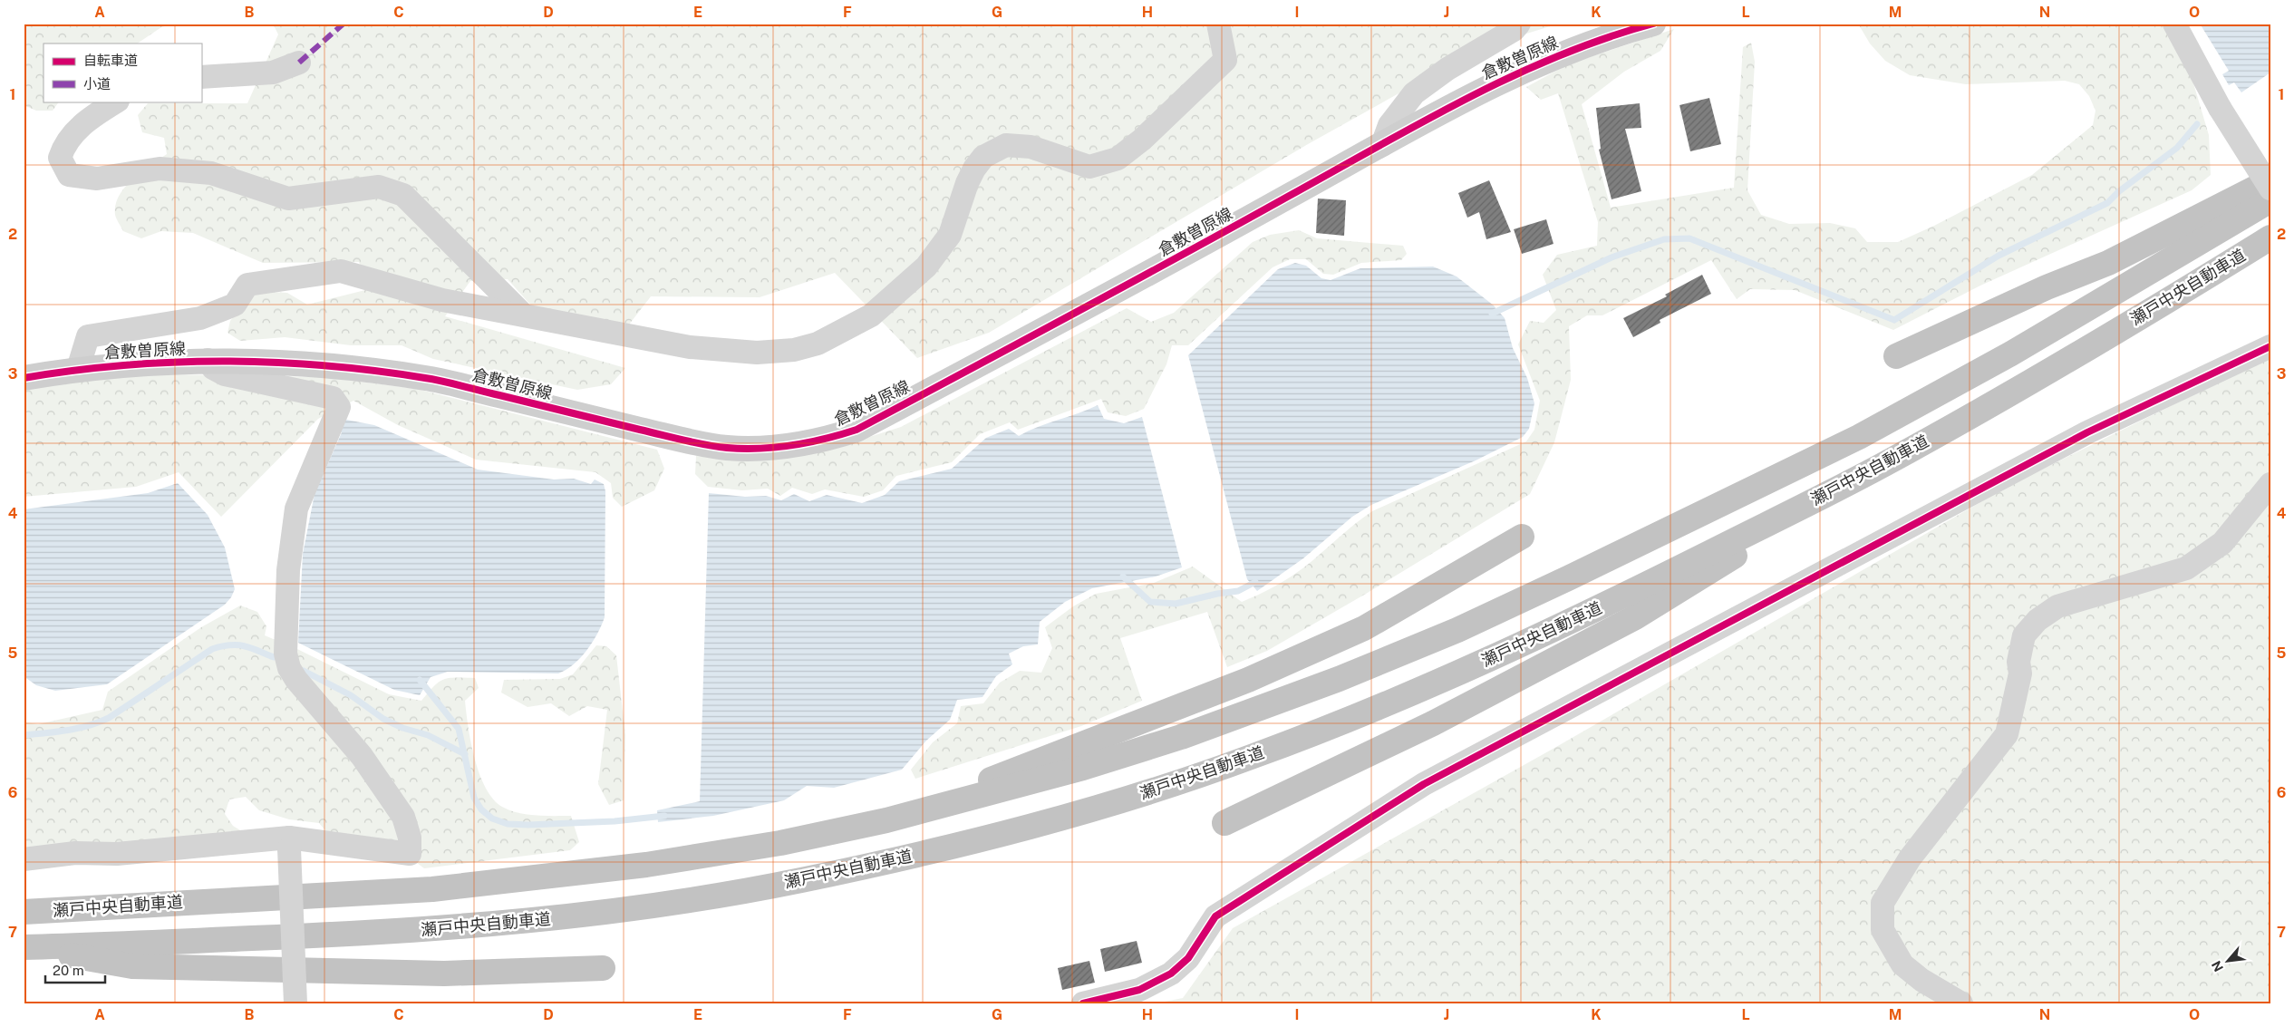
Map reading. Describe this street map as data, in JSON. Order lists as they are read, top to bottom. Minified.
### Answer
{"streets":{"highway":["瀬戸中央自動車道"],"street":["倉敷曽原線"]},"legend":["自転車道","小道"],"scale_bar":"20 m","north":"bottom left","grid":{"columns":["A","B","C","D","E","F","G","H","I","J","K","L","M","N","O"],"rows":["1","2","3","4","5","6","7"]}}
